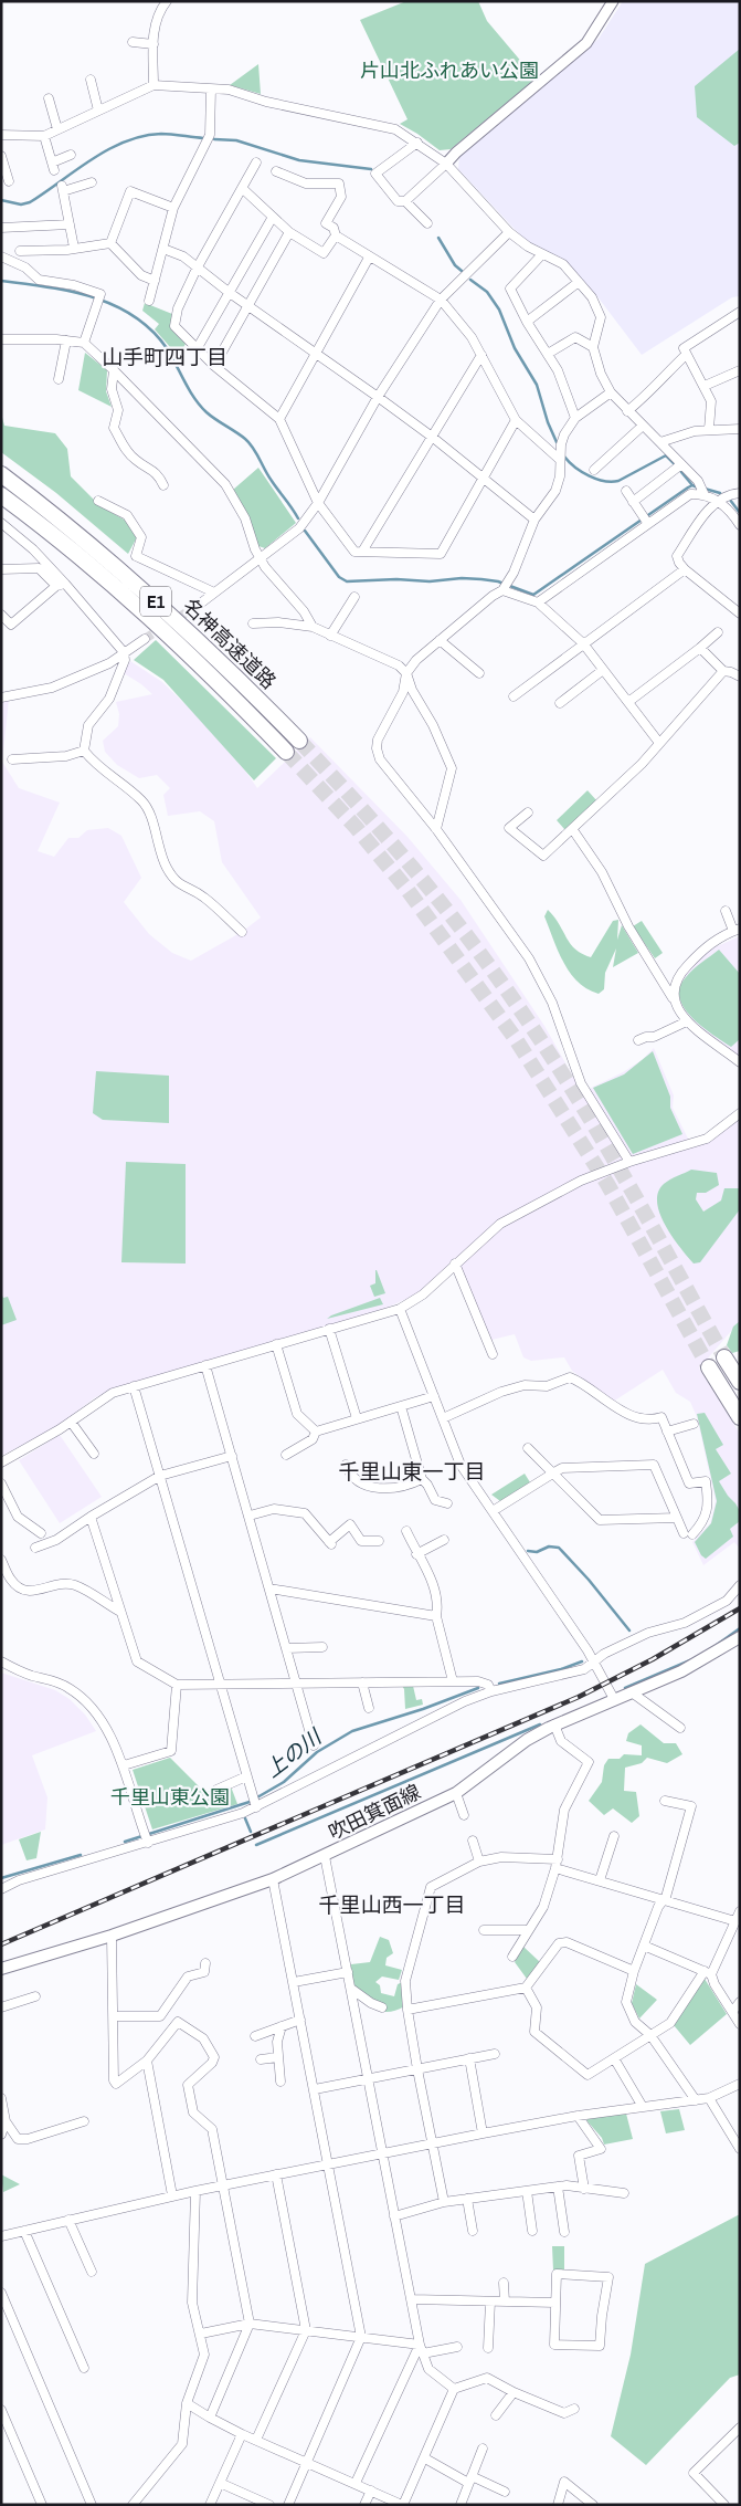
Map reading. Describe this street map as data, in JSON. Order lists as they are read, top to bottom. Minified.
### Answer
{"streets":{"highway":["E1","名神高速道路"],"main road":["吹田箕面線"]},"districts":["山手町四丁目","千里山東一丁目","千里山西一丁目"],"water":["上の川"],"parks":["片山北ふれあい公園","千里山東公園"]}
